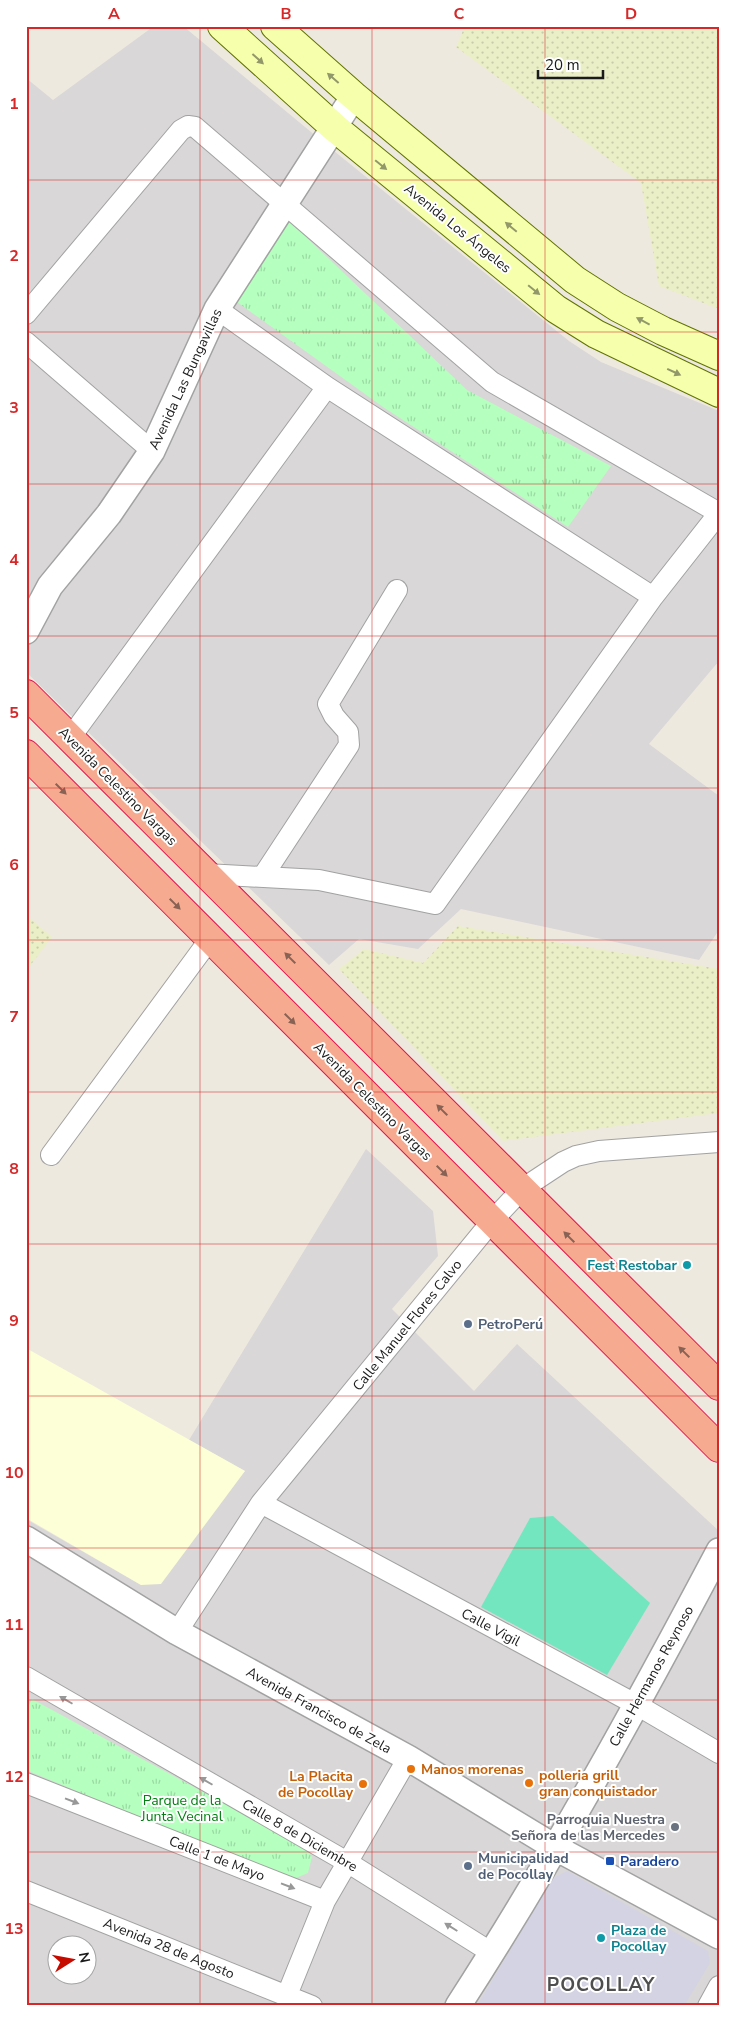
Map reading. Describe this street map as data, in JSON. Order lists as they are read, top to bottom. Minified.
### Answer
{"streets":{"highway":["Avenida Celestino Vargas"],"main road":["Avenida Los Ángeles"],"street":["Avenida Las Bungavillas","Calle Manuel Flores Calvo","Calle Vigil","Calle Hermanos Reynoso","Avenida Francisco de Zela","Calle 8 de Diciembre","Calle 1 de Mayo","Avenida 28 de Agosto"]},"crossings":[["Avenida Los Ángeles","Avenida Las Bungavillas"],["Avenida Celestino Vargas","Calle Manuel Flores Calvo"],["Calle Manuel Flores Calvo","Calle Vigil"],["Calle Manuel Flores Calvo","Avenida Francisco de Zela"],["Calle Vigil","Calle Hermanos Reynoso"],["Calle Hermanos Reynoso","Avenida Francisco de Zela"],["Calle Hermanos Reynoso","Calle 8 de Diciembre"]],"one_way":["Calle 8 de Diciembre","Calle 1 de Mayo"],"districts":["POCOLLAY"],"parks":["Parque de la Junta Vecinal"],"places":{"other":["Fest Restobar","PetroPerú","Manos morenas","polleria grill gran conquistador","La Placita de Pocollay","Parroquia Nuestra Señora de las Mercedes","Municipalidad de Pocollay","Plaza de Pocollay"],"transit":["Paradero"]},"scale_bar":"20 m","north":"right","grid":{"columns":["A","B","C","D"],"rows":["1","2","3","4","5","6","7","8","9","10","11","12","13"]}}
